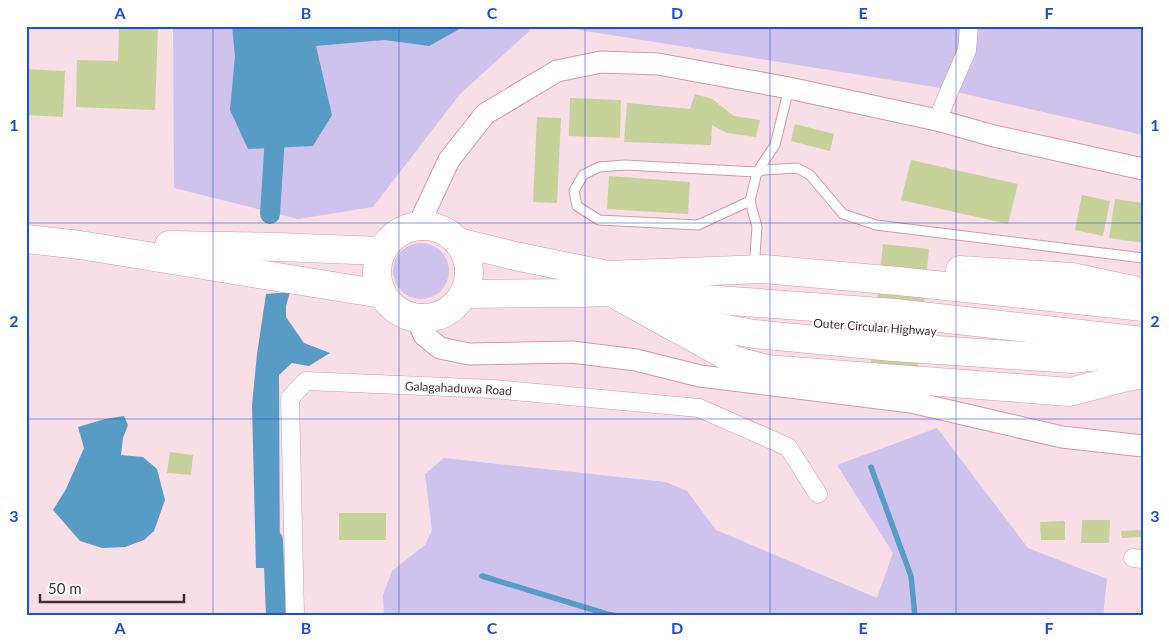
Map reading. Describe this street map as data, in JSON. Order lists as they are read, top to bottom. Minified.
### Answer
{"streets":{"main road":["Outer Circular Highway"],"street":["Galagahaduwa Road"]},"scale_bar":"50 m","grid":{"columns":["A","B","C","D","E","F"],"rows":["1","2","3"]}}
